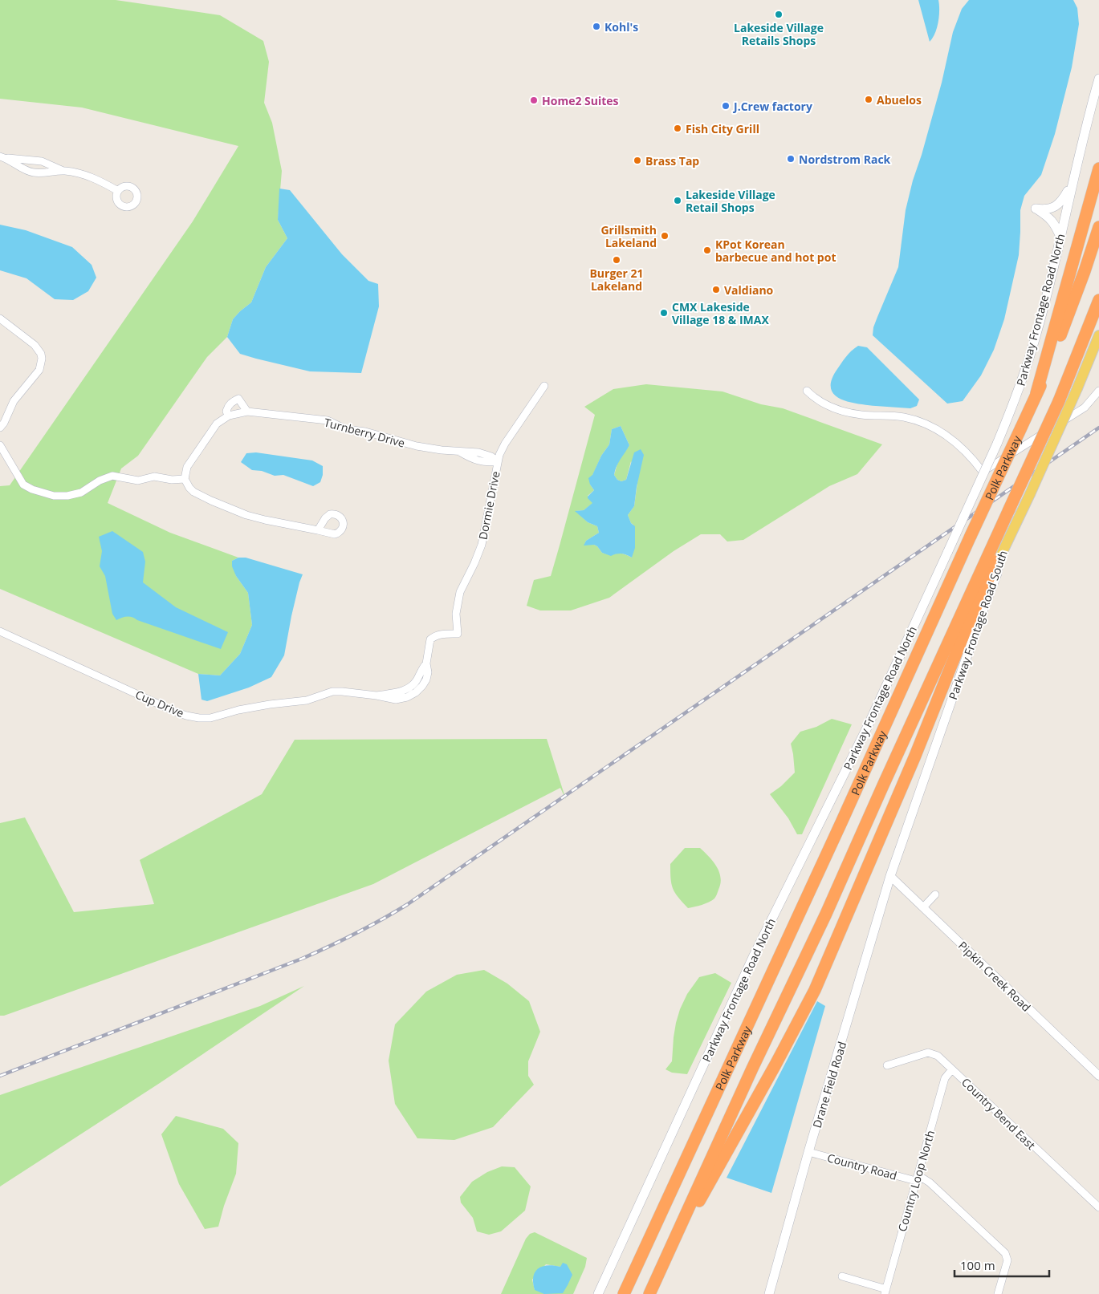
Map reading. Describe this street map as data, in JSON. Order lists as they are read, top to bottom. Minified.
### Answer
{"streets":{"highway":["Polk Parkway"],"main road":["Parkway Frontage Road North","Parkway Frontage Road South","Drane Field Road"],"street":["Turnberry Drive","Dormie Drive","Cup Drive","Pipkin Creek Road","Country Bend East","Country Road","Country Loop North"]},"crossings":[["Turnberry Drive","Dormie Drive"],["Parkway Frontage Road South","Pipkin Creek Road"],["Parkway Frontage Road South","Drane Field Road"],["Pipkin Creek Road","Drane Field Road"],["Drane Field Road","Country Road"],["Country Bend East","Country Loop North"],["Country Road","Country Loop North"]],"places":["Lakeside Village Retails Shops","Kohl's","Abuelos","Home2 Suites","J.Crew factory","Fish City Grill","Nordstrom Rack","Brass Tap","Lakeside Village Retail Shops","Grillsmith Lakeland","KPot Korean barbecue and hot pot","Burger 21 Lakeland","Valdiano","CMX Lakeside Village 18 & IMAX"],"scale_bar":"100 m"}
